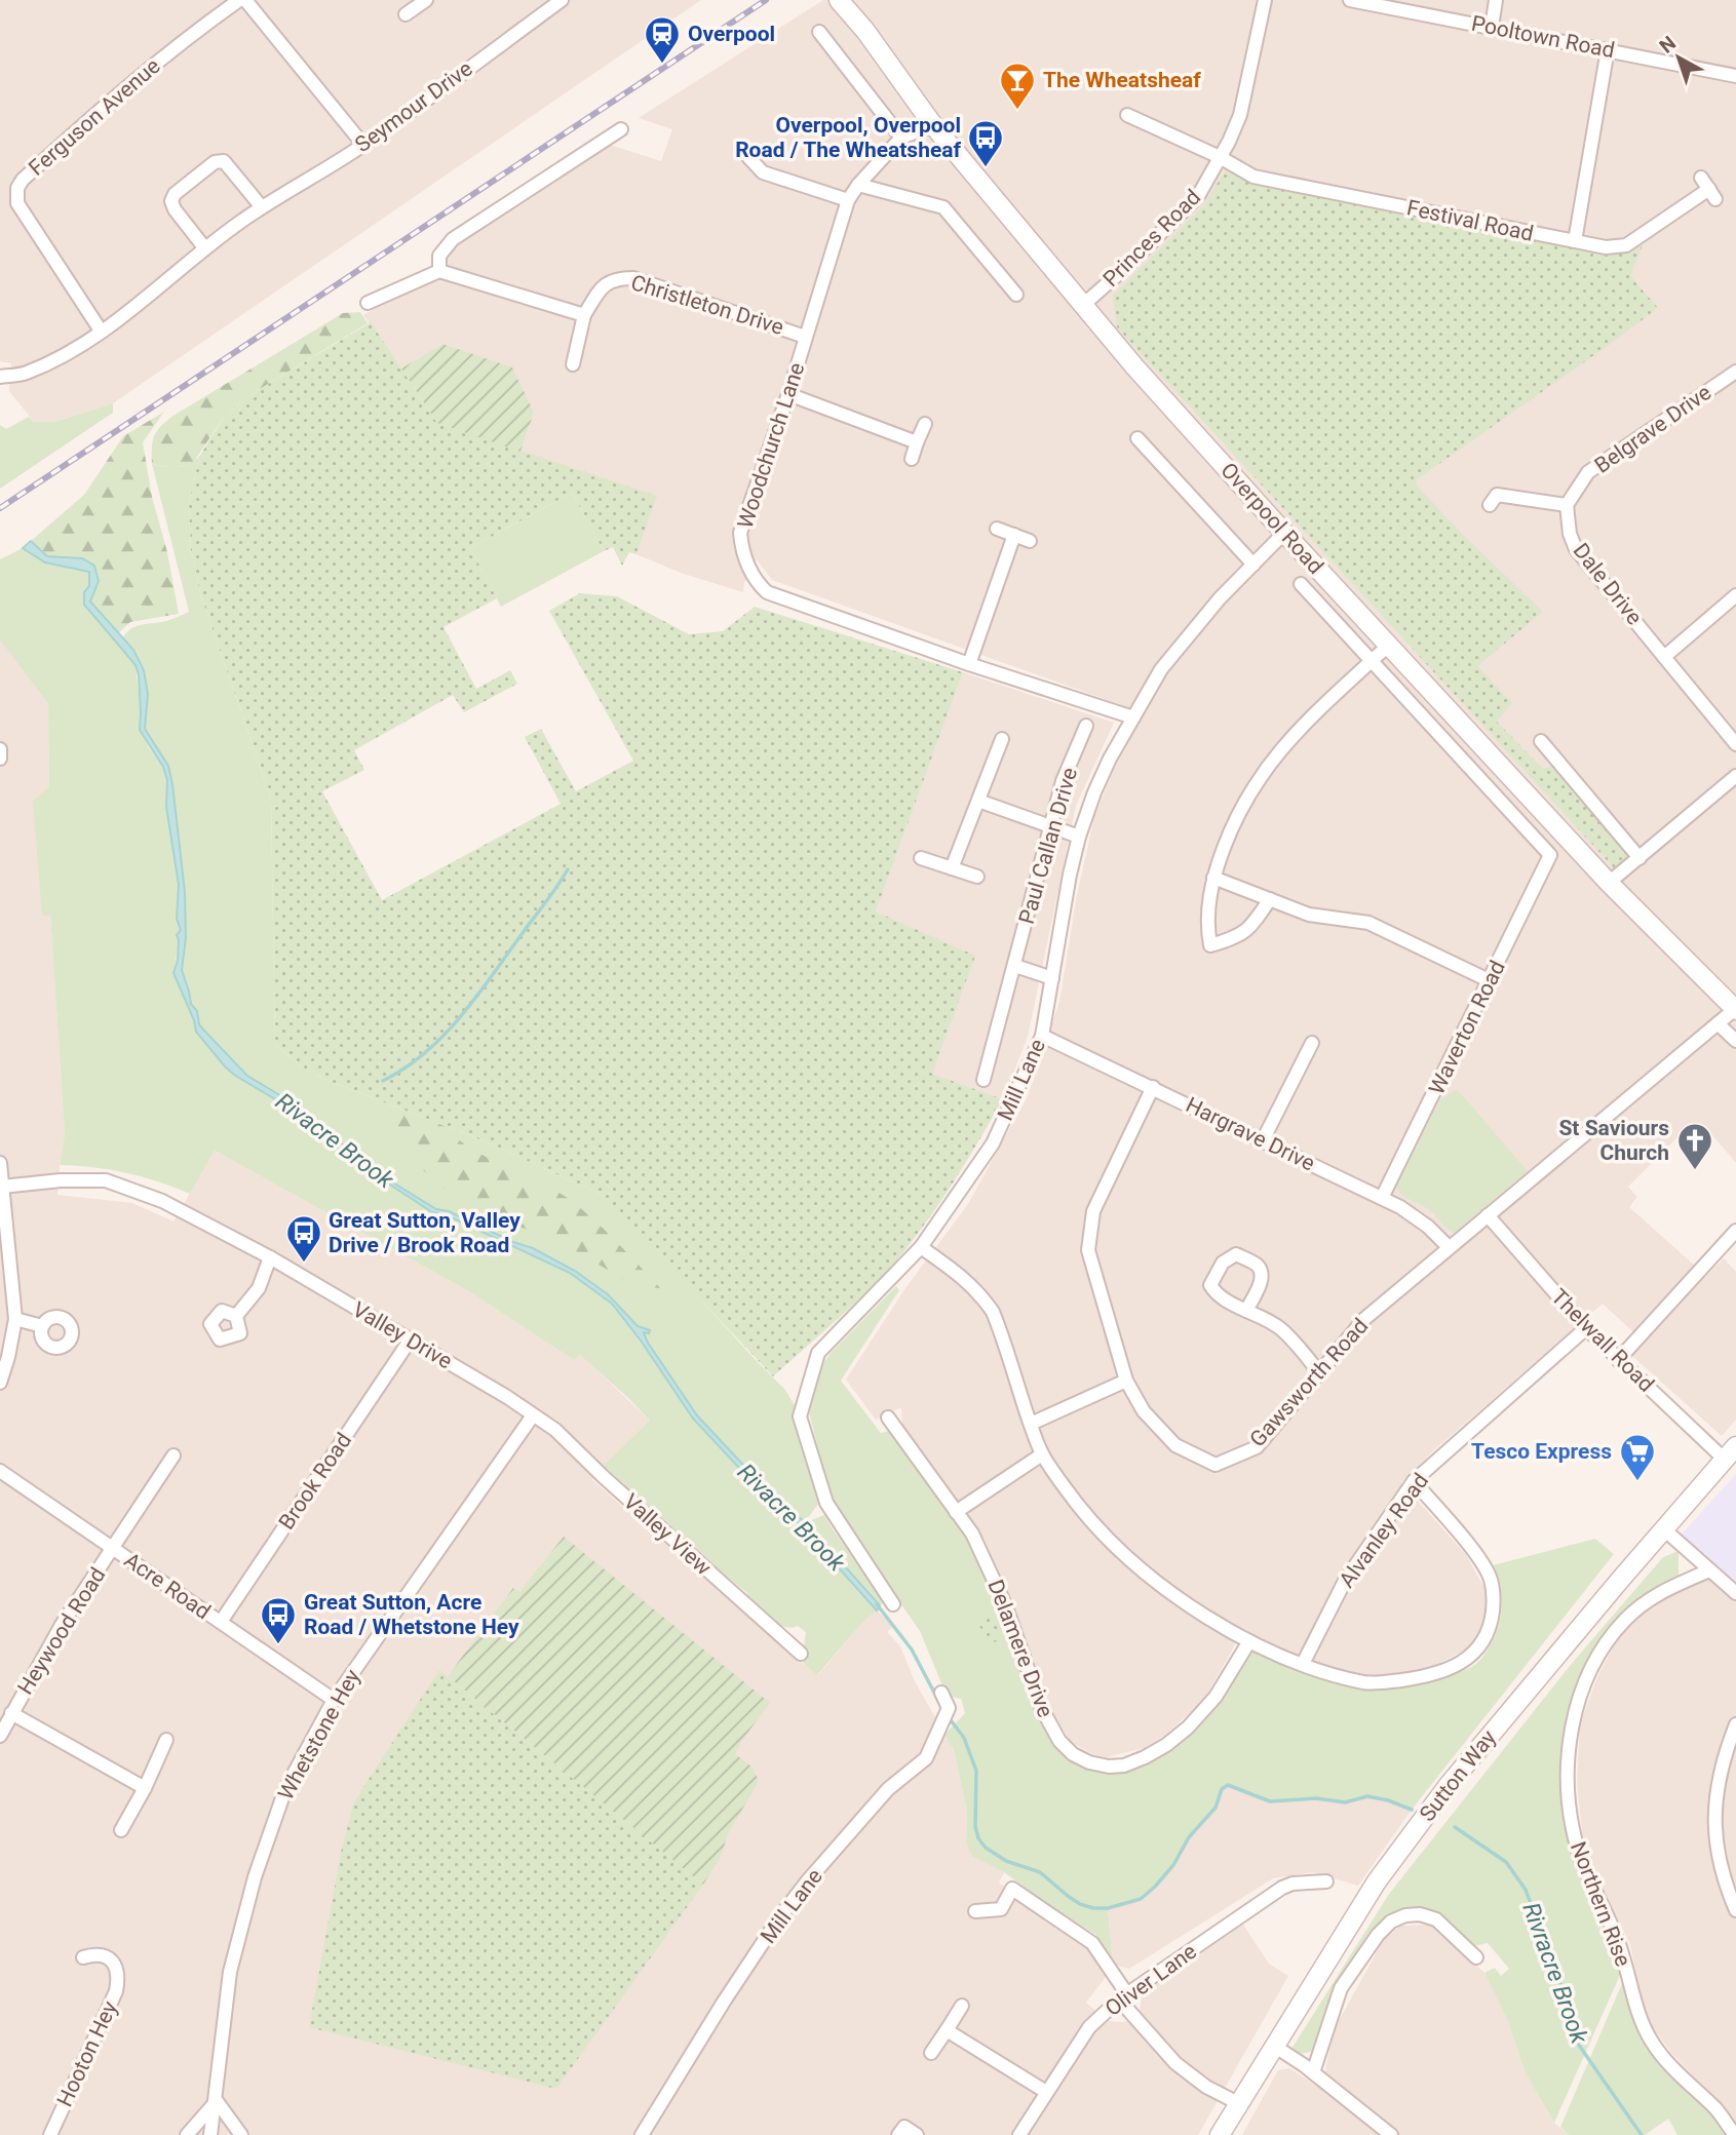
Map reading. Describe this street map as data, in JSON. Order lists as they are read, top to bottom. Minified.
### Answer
{"streets":{"main road":["Overpool Road","Sutton Way"],"street":["Pooltown Road","Seymour Drive","Ferguson Avenue","Festival Road","Princes Road","Christleton Drive","Belgrave Drive","Woodchurch Lane","Dale Drive","Paul Callan Drive","Waverton Road","Mill Lane","Hargrave Drive","Valley Drive","Thelwall Road","Gawsworth Road","Brook Road","Alvanley Road","Valley View","Acre Road","Heywood Road","Delamere Drive","Whetstone Hey","Northern Rise","Oliver Lane","Hooton Hey"]},"crossings":[["Seymour Drive","Ferguson Avenue"],["Festival Road","Princes Road"],["Princes Road","Overpool Road"],["Christleton Drive","Woodchurch Lane"],["Belgrave Drive","Dale Drive"],["Woodchurch Lane","Overpool Road"],["Woodchurch Lane","Mill Lane"],["Overpool Road","Waverton Road"],["Overpool Road","Mill Lane"],["Overpool Road","Gawsworth Road"],["Waverton Road","Hargrave Drive"],["Mill Lane","Hargrave Drive"],["Hargrave Drive","Gawsworth Road"],["Valley Drive","Brook Road"],["Valley Drive","Valley View"],["Valley Drive","Whetstone Hey"],["Thelwall Road","Gawsworth Road"],["Thelwall Road","Alvanley Road"],["Thelwall Road","Sutton Way"],["Brook Road","Acre Road"],["Valley View","Whetstone Hey"],["Acre Road","Heywood Road"],["Acre Road","Whetstone Hey"]],"water":["Rivacre Brook","Rivracre Brook"],"places":{"station":["Overpool"],"bar":["The Wheatsheaf"],"bus stop":["Overpool, Overpool Road / The Wheatsheaf","Great Sutton, Valley Drive / Brook Road","Great Sutton, Acre Road / Whetstone Hey"],"church":["St Saviours Church"],"supermarket":["Tesco Express"]},"north":"top left"}
